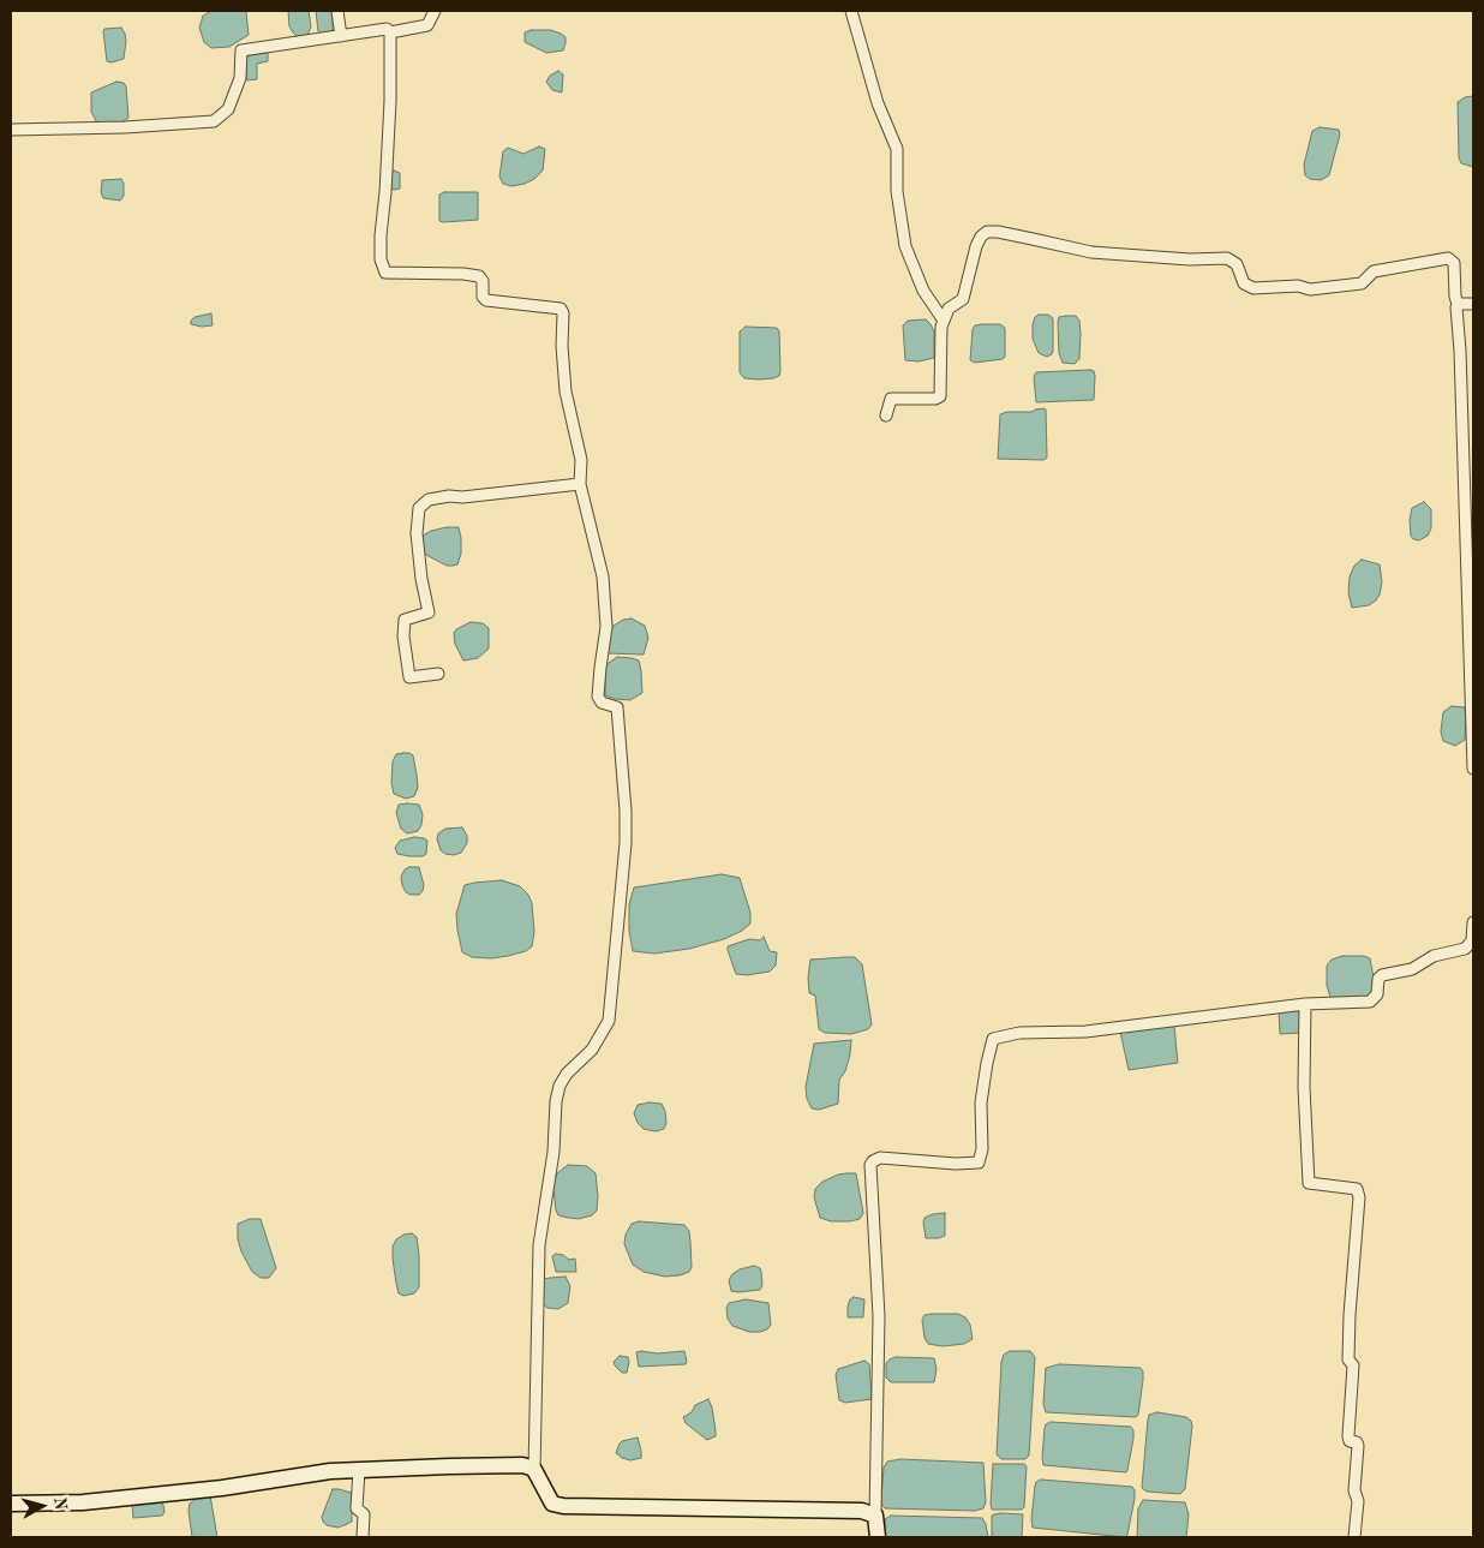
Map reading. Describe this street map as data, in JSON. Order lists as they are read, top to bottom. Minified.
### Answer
{"north":"right"}
